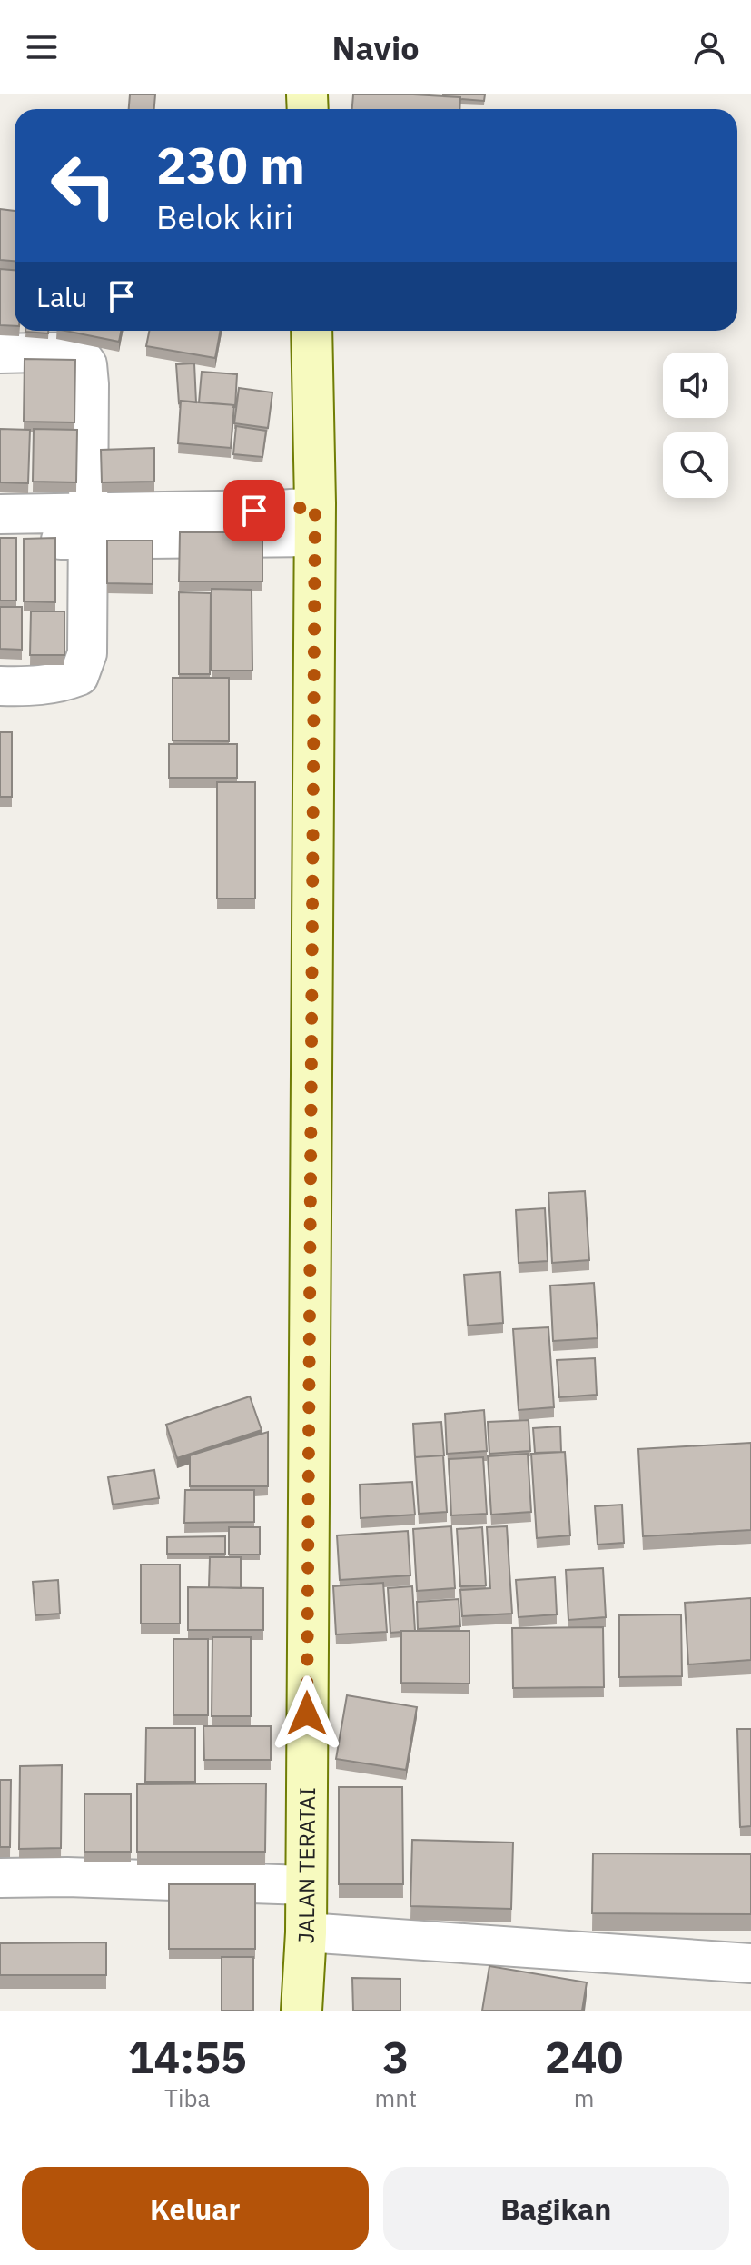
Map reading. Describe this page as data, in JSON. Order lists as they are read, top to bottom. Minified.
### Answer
{"streets":{"street":["JALAN TERATAI"]},"page":{"header":"Navio","turn":["230 m","Belok kiri"],"then":"Lalu","eta":["14:55","Tiba","3","mnt","240","m"],"buttons":["Keluar","Bagikan"]}}
